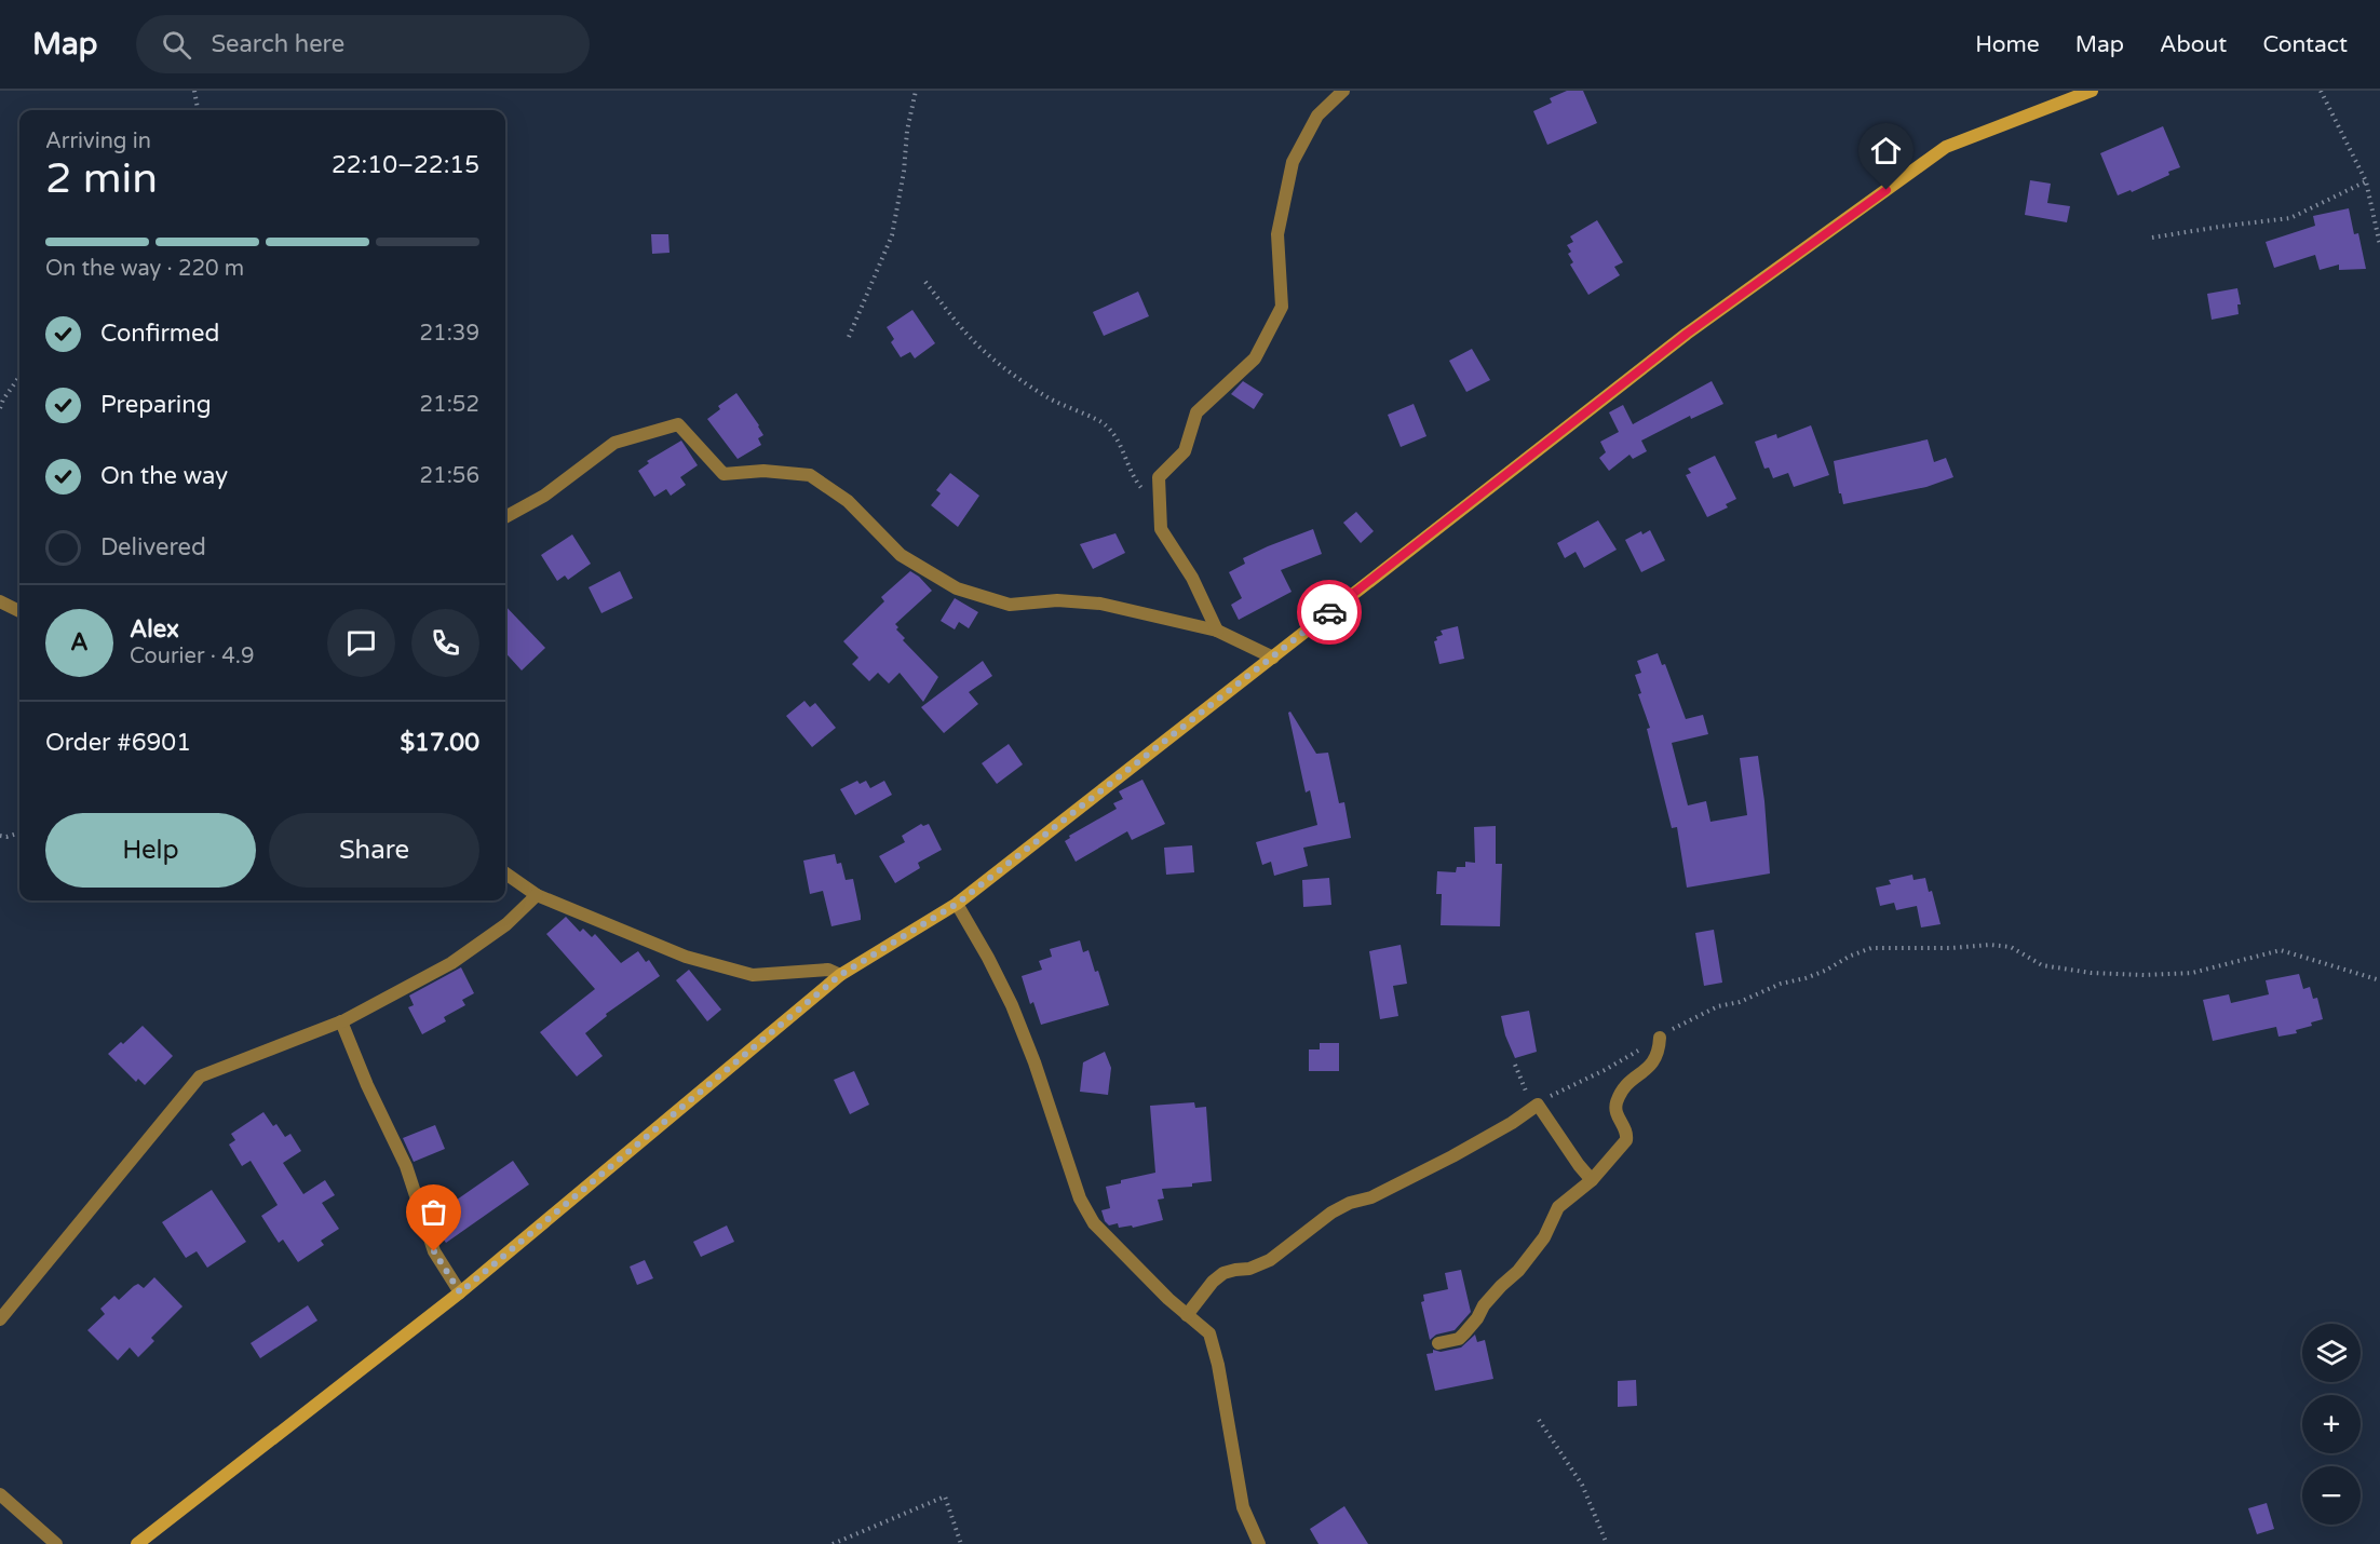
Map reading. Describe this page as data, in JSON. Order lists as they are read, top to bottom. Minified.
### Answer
{"page":{"header":"Map","search":"Search here","nav":["Home","Map","About","Contact"],"heading":["2 min","Arriving in","22:10–22:15"],"panel":["Alex","Courier · 4.9","Order #6901","$17.00"],"bar":"On the way · 220 m","list":[["Confirmed","21:39"],["Preparing","21:52"],["On the way","21:56"],"Delivered"],"round":"A","buttons":["Help","Share"],"map_buttons":["+","−"]}}
